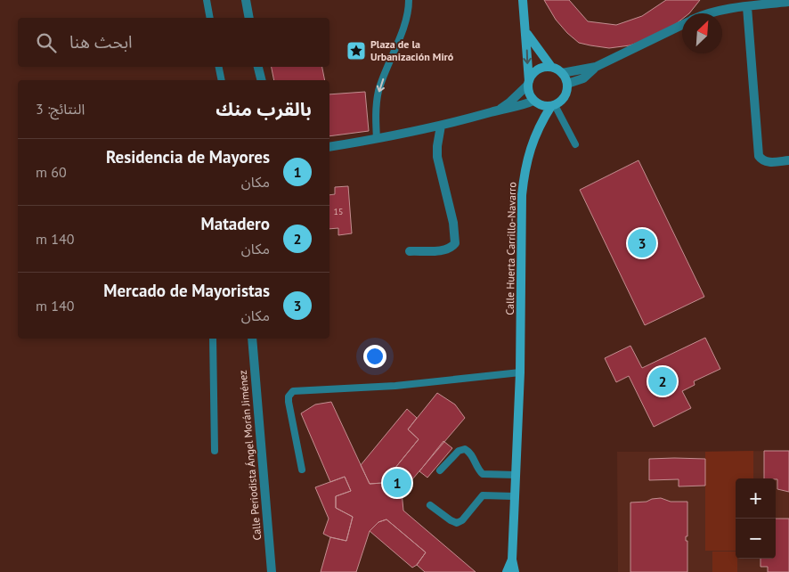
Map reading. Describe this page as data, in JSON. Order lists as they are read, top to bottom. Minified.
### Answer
{"streets":{"street":["Calle Huerta Carrillo-Navarro","Calle Periodista Ángel Morán Jiménez"]},"places":{"place":["Plaza de la Urbanización Miró"]},"house_numbers":["15"],"north":"top right","page":{"search":"ابحث هنا","heading":["بالقرب منك","النتائج: 3"],"list":[{"mark":"1","name":"Residencia de Mayores","note":"مكان","value":"60 m"},{"mark":"2","name":"Matadero","note":"مكان","value":"140 m"},{"mark":"3","name":"Mercado de Mayoristas","note":"مكان","value":"140 m"}],"pins":["3","2","1"],"map_buttons":["+","−"]}}
